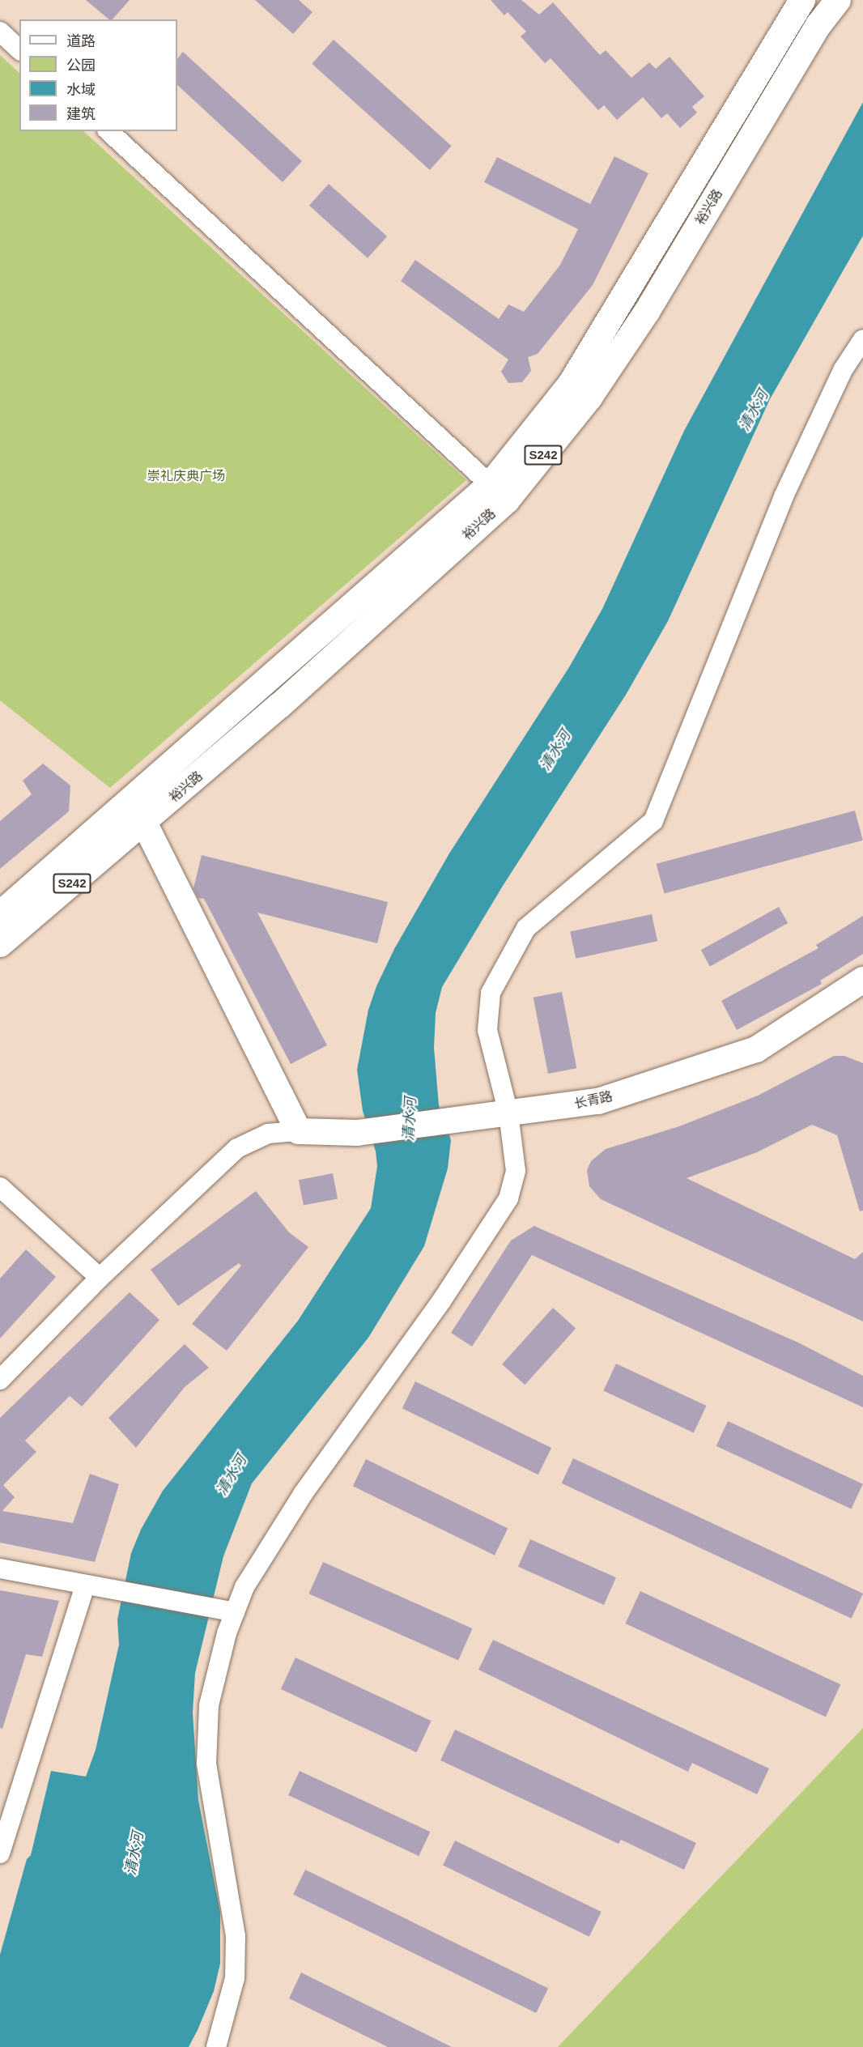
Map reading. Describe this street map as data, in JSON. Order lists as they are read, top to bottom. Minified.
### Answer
{"streets":{"main road":["裕兴路","S242","长青路"]},"water":["清水河"],"parks":["崇礼庆典广场"],"legend":["道路","公园","水域","建筑"]}
